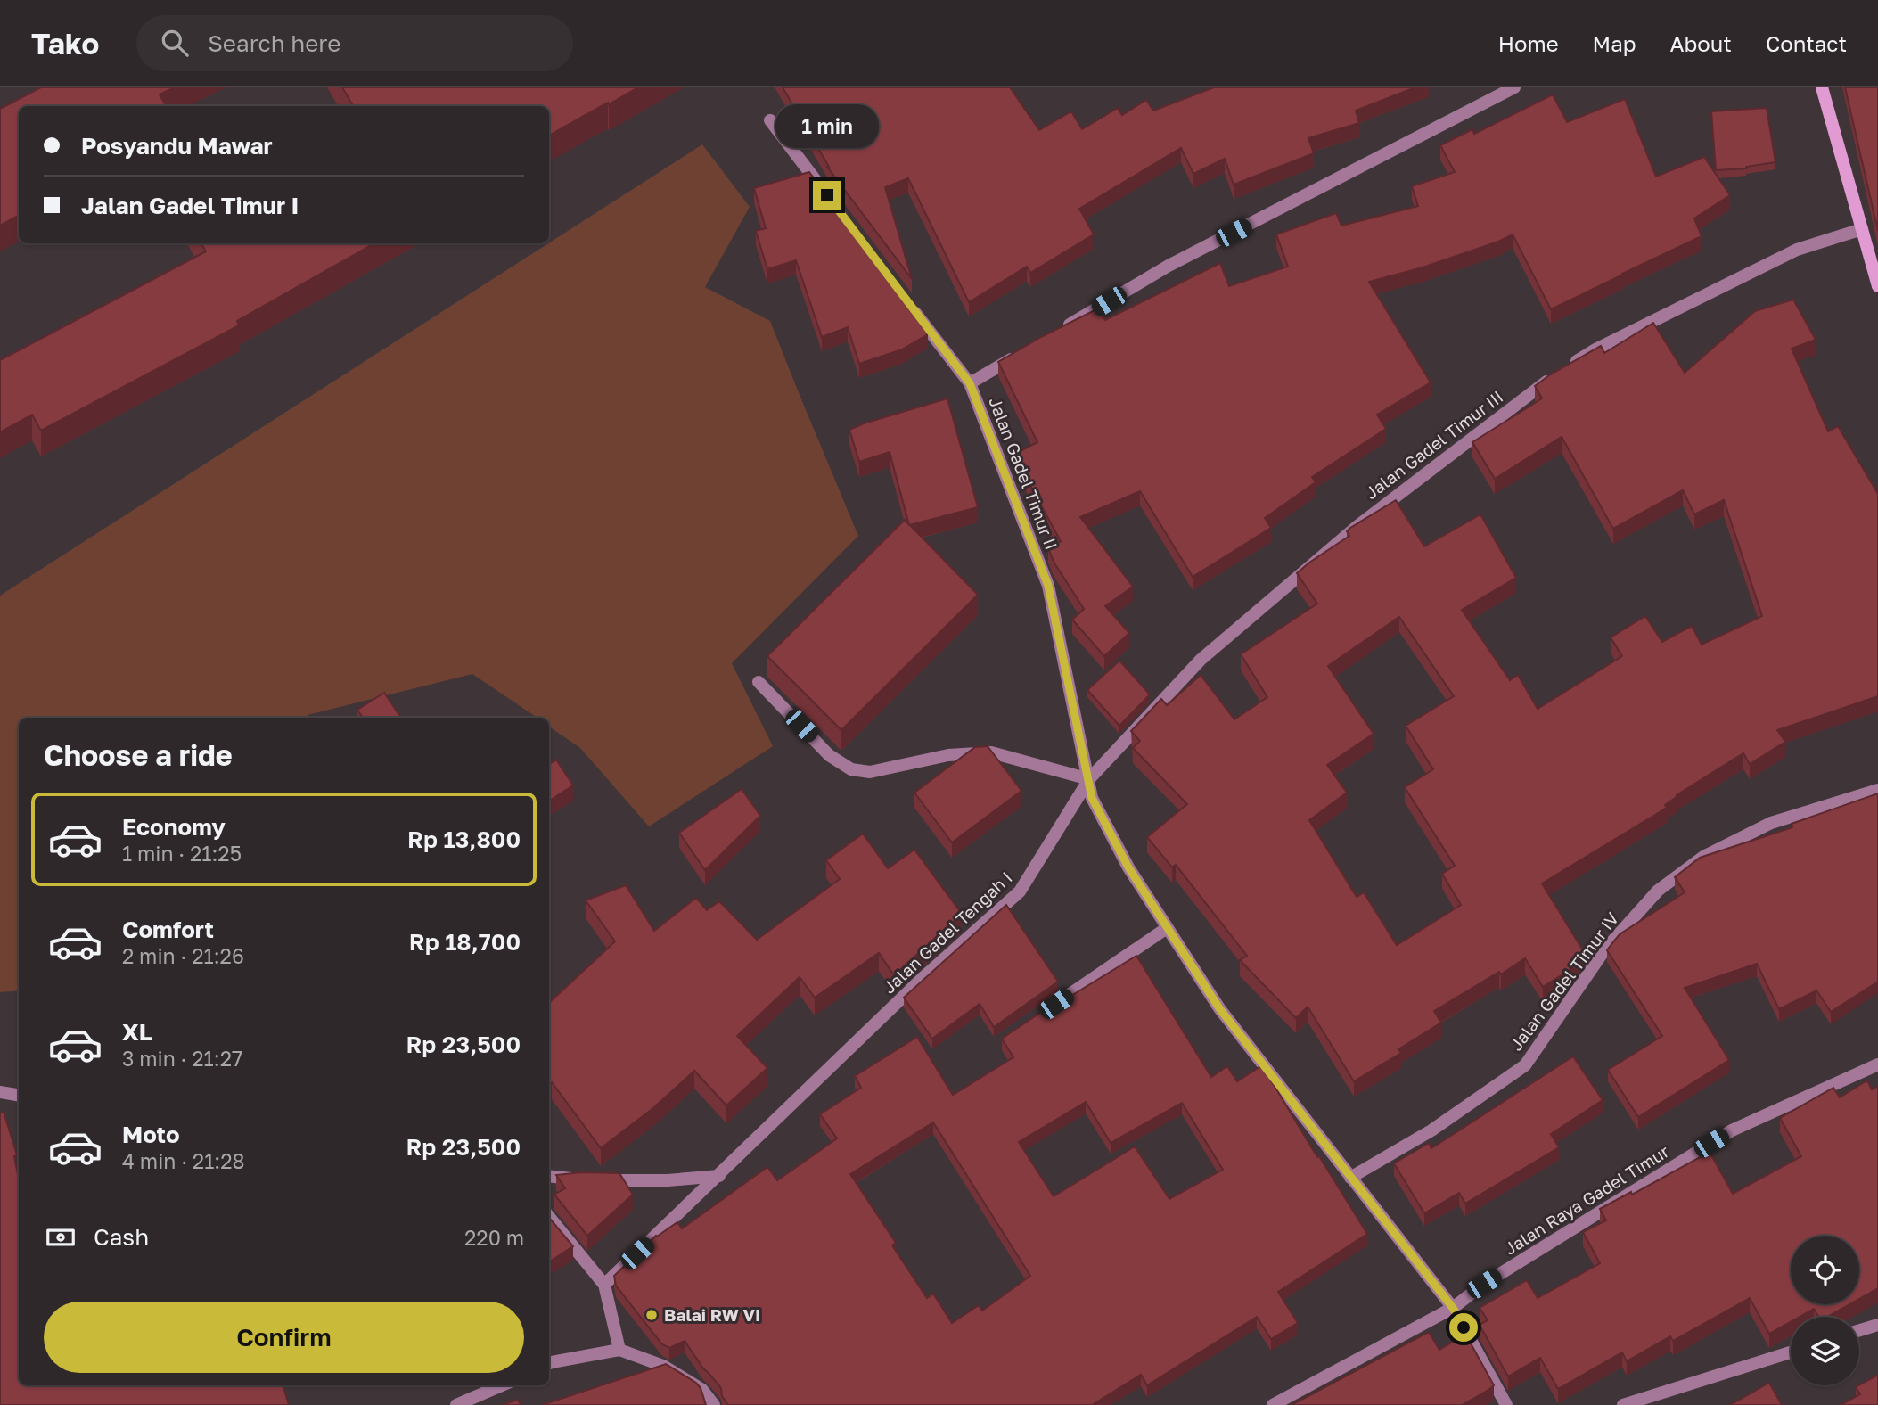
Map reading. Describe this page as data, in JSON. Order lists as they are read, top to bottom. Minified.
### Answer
{"streets":{"street":["Jalan Gadel Timur III","Jalan Gadel Timur II","Jalan Gadel Tengah I","Jalan Gadel Timur IV","Jalan Raya Gadel Timur"]},"crossings":[["Jalan Gadel Timur III","Jalan Gadel Timur II"],["Jalan Gadel Timur III","Jalan Gadel Tengah I"],["Jalan Gadel Timur II","Jalan Gadel Tengah I"]],"places":["Balai RW VI"],"page":{"header":"Tako","search":"Search here","nav":["Home","Map","About","Contact"],"bubble":"1 min","banner":["Posyandu Mawar","Jalan Gadel Timur I"],"heading":"Choose a ride","list":[{"name":"Economy","note":"1 min · 21:25","value":"Rp 13,800"},{"name":"Comfort","note":"2 min · 21:26","value":"Rp 18,700"},{"name":"XL","note":"3 min · 21:27","value":"Rp 23,500"},{"name":"Moto","note":"4 min · 21:28","value":"Rp 23,500"}],"pay":["Cash","220 m"],"buttons":"Confirm"}}
